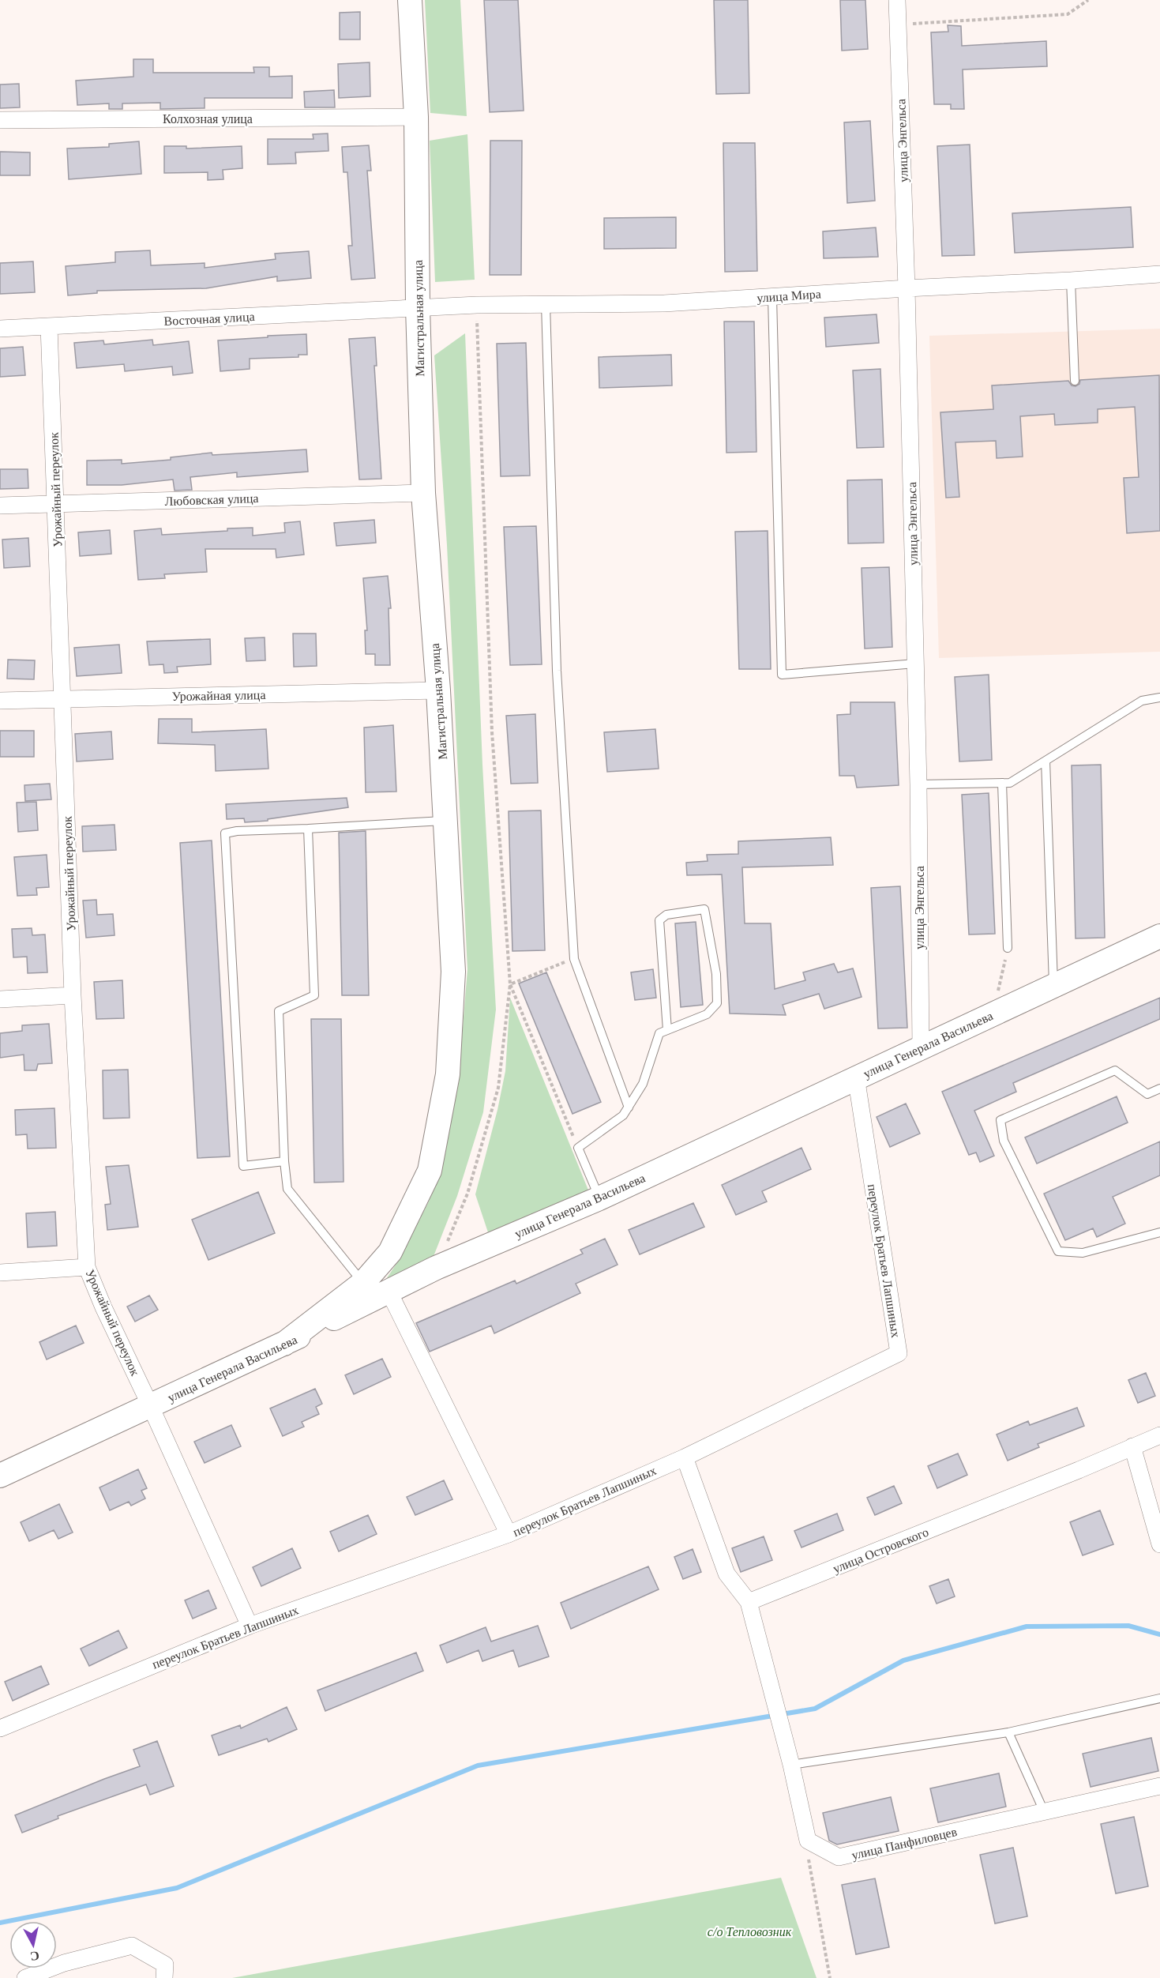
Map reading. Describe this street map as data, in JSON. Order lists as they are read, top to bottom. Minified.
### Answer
{"streets":{"main road":["Магистральная улица","улица Генерала Васильева"],"street":["Колхозная улица","улица Энгельса","улица Мира","Восточная улица","Урожайный переулок","Любовская улица","Урожайная улица","переулок Братьев Лапшиных","улица Островского","улица Панфиловцев"]},"crossings":[["Колхозная улица","Магистральная улица"],["улица Энгельса","улица Мира"],["улица Энгельса","улица Генерала Васильева"],["улица Мира","Восточная улица"],["улица Мира","Магистральная улица"],["Восточная улица","Магистральная улица"],["Восточная улица","Урожайный переулок"],["Магистральная улица","Любовская улица"],["Магистральная улица","Урожайная улица"],["Магистральная улица","улица Генерала Васильева"],["Урожайный переулок","Любовская улица"],["Урожайный переулок","Урожайная улица"],["Урожайный переулок","улица Генерала Васильева"],["Урожайный переулок","переулок Братьев Лапшиных"],["улица Генерала Васильева","переулок Братьев Лапшиных"],["улица Островского","улица Панфиловцев"]],"parks":["с/о Тепловозник"],"north":"bottom"}
